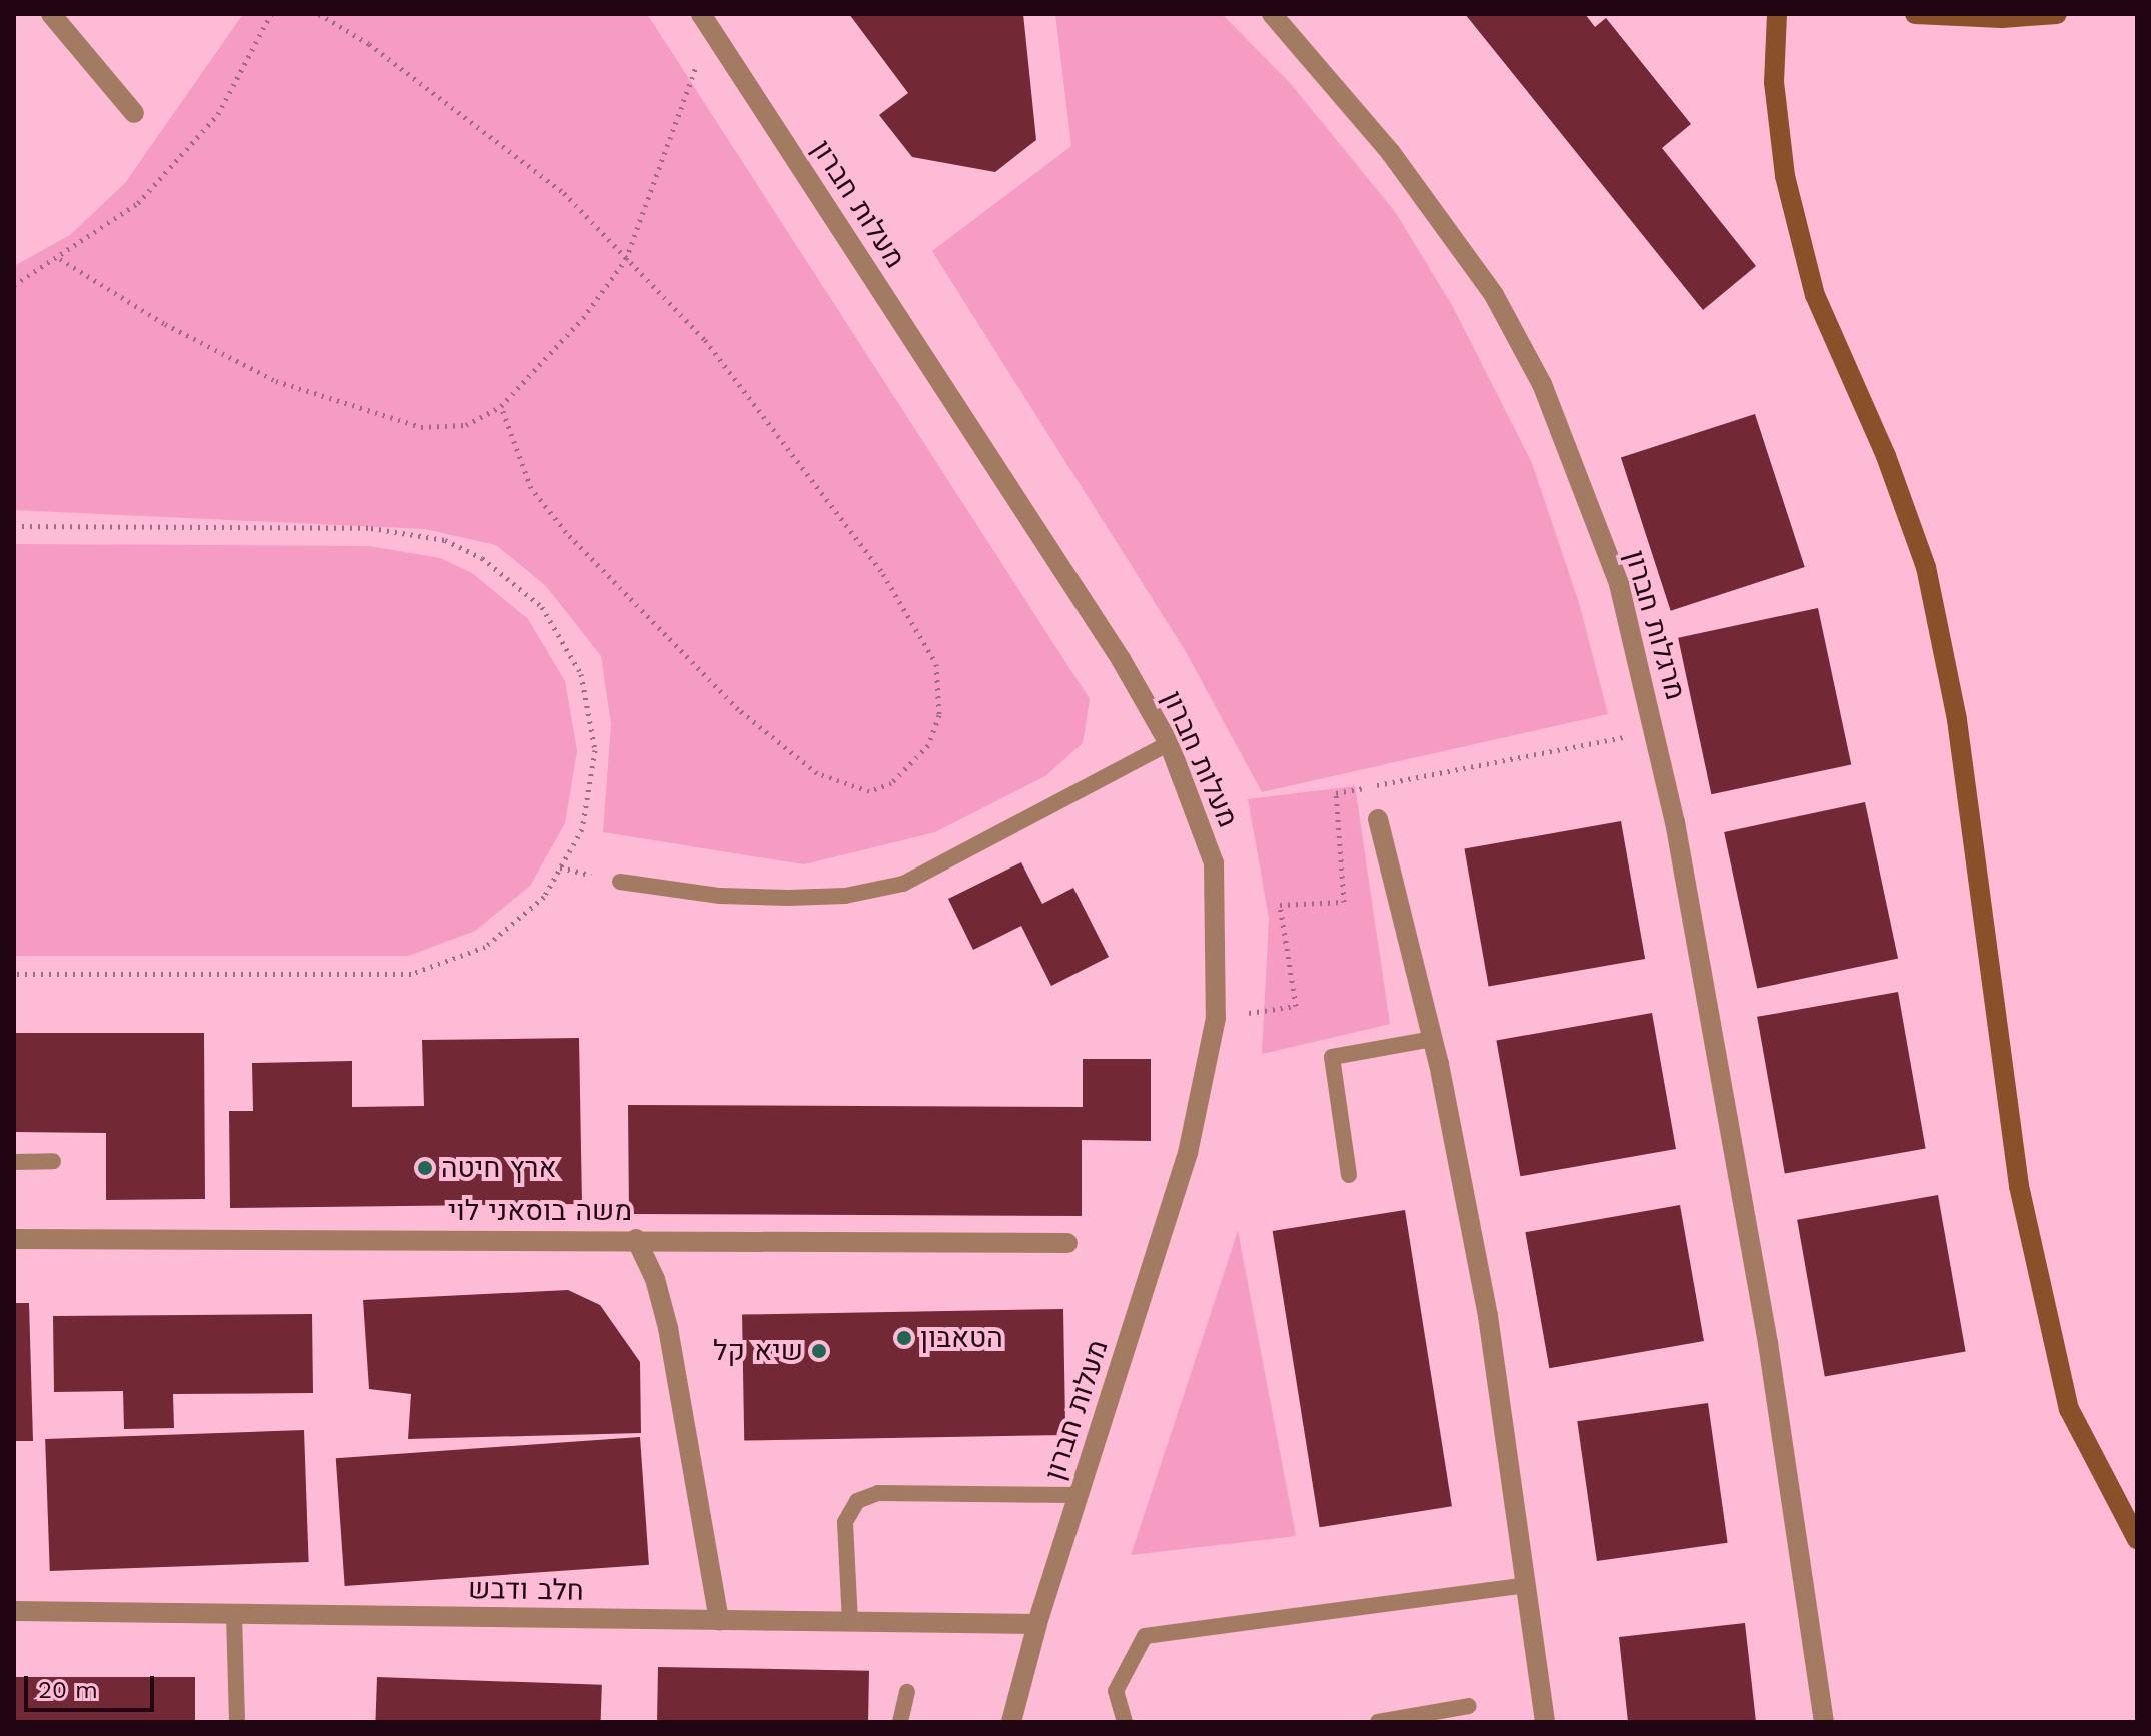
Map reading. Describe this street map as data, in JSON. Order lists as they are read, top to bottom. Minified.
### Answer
{"streets":{"street":["מעלות חברון","מרגלות חברון","משה בוסאני לוי","חלב ודבש"]},"crossings":[["מעלות חברון","חלב ודבש"]],"places":["ארץ חיטה","הטאבון","שיא קל"],"scale_bar":"20 m"}
